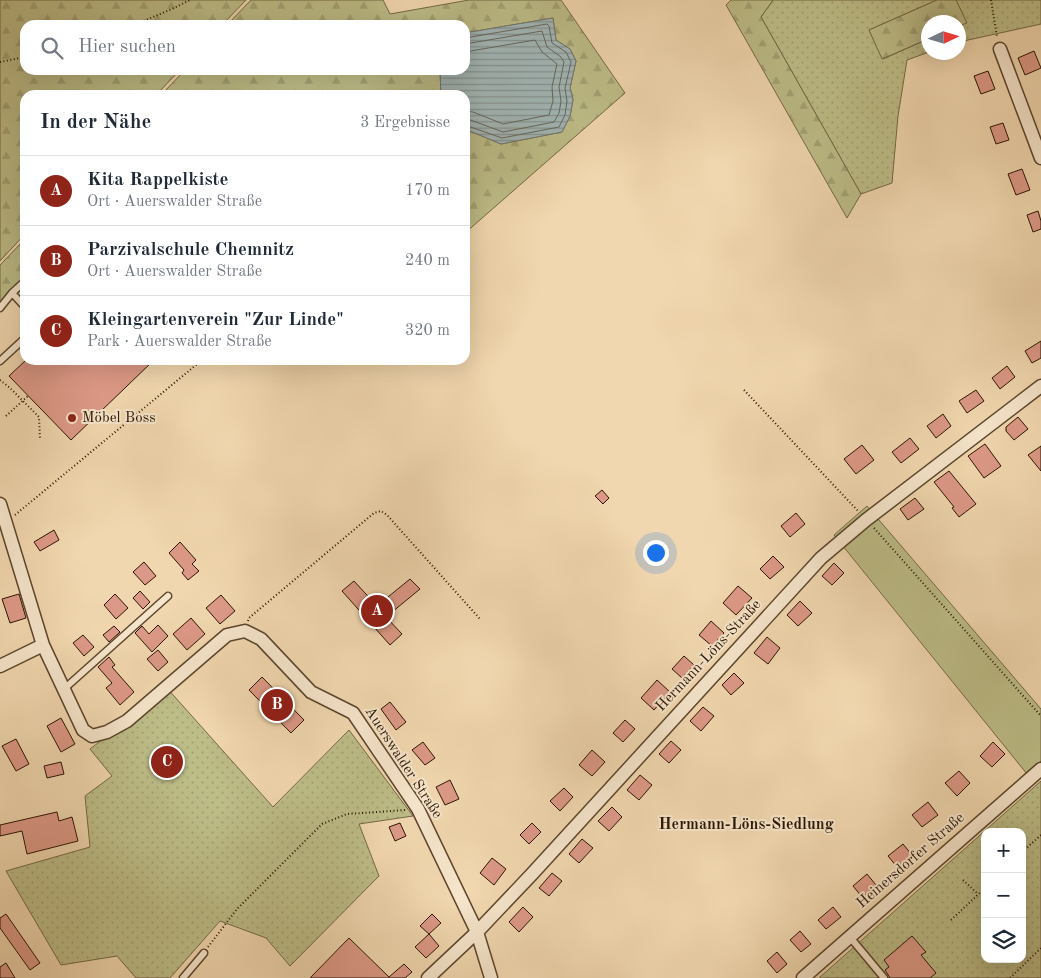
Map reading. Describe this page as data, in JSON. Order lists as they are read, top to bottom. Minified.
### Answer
{"streets":{"street":["Hermann-Löns-Straße","Auerswalder Straße","Heinersdorfer Straße"]},"crossings":[["Hermann-Löns-Straße","Auerswalder Straße"]],"districts":["Hermann-Löns-Siedlung"],"places":["Möbel Boss"],"north":"right","page":{"search":"Hier suchen","heading":["In der Nähe","3 Ergebnisse"],"list":[{"mark":"A","name":"Kita Rappelkiste","note":"Ort · Auerswalder Straße","value":"170 m"},{"mark":"B","name":"Parzivalschule Chemnitz","note":"Ort · Auerswalder Straße","value":"240 m"},{"mark":"C","name":"Kleingartenverein \"Zur Linde\"","note":"Park · Auerswalder Straße","value":"320 m"}],"pins":["A","B","C"],"map_buttons":["+","−"]}}
